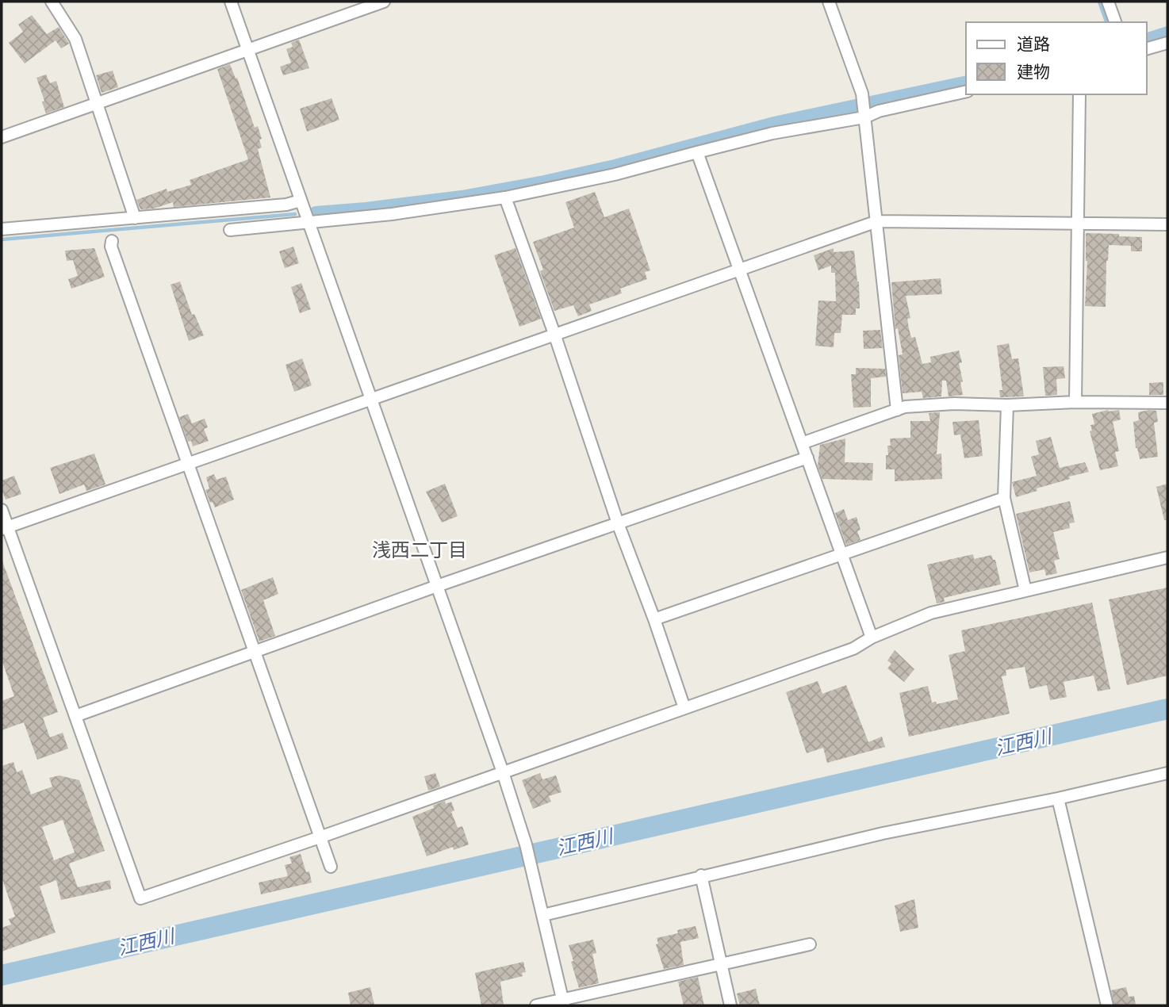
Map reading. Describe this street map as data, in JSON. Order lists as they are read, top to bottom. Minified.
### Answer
{"districts":["浅西二丁目"],"water":["江西川"],"legend":["道路","建物"]}
